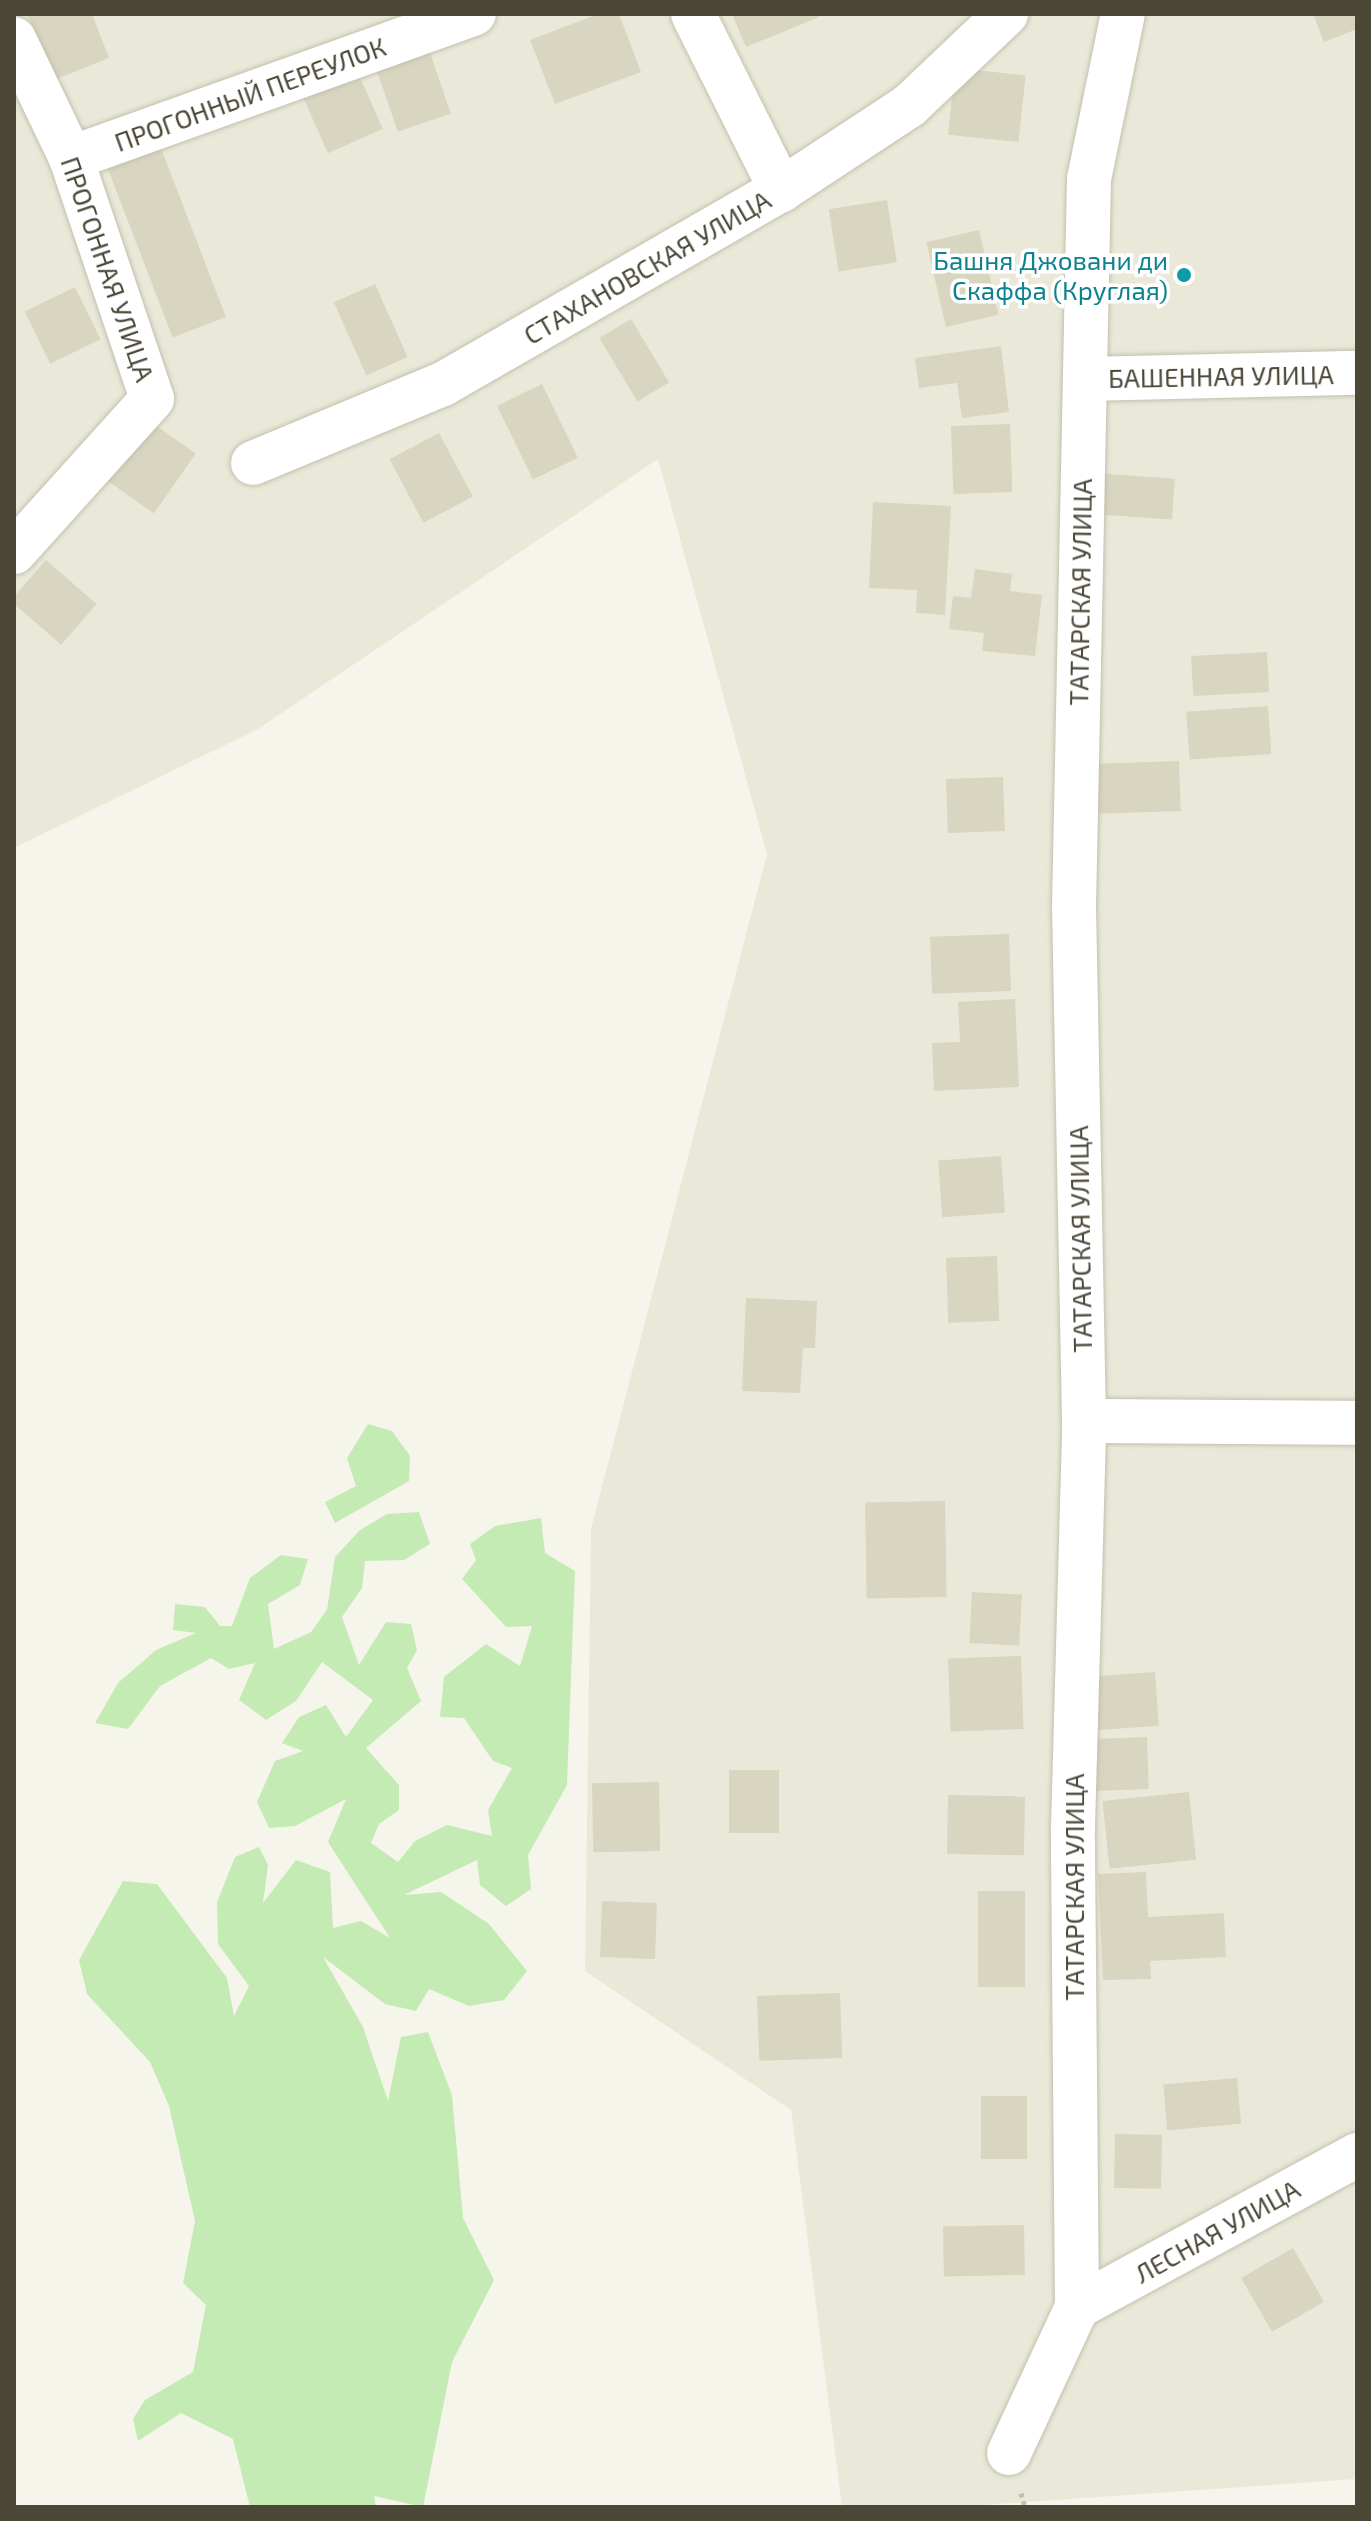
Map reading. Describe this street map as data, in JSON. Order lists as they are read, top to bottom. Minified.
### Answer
{"streets":{"street":["ПРОГОННЫЙ ПЕРЕУЛОК","СТАХАНОВСКАЯ УЛИЦА","ПРОГОННАЯ УЛИЦА","БАШЕННАЯ УЛИЦА","ТАТАРСКАЯ УЛИЦА","ЛЕСНАЯ УЛИЦА"]},"crossings":[["ПРОГОННЫЙ ПЕРЕУЛОК","ПРОГОННАЯ УЛИЦА"],["БАШЕННАЯ УЛИЦА","ТАТАРСКАЯ УЛИЦА"],["ТАТАРСКАЯ УЛИЦА","ЛЕСНАЯ УЛИЦА"]],"places":["Башня Джовани ди Скаффа (Круглая)"]}
